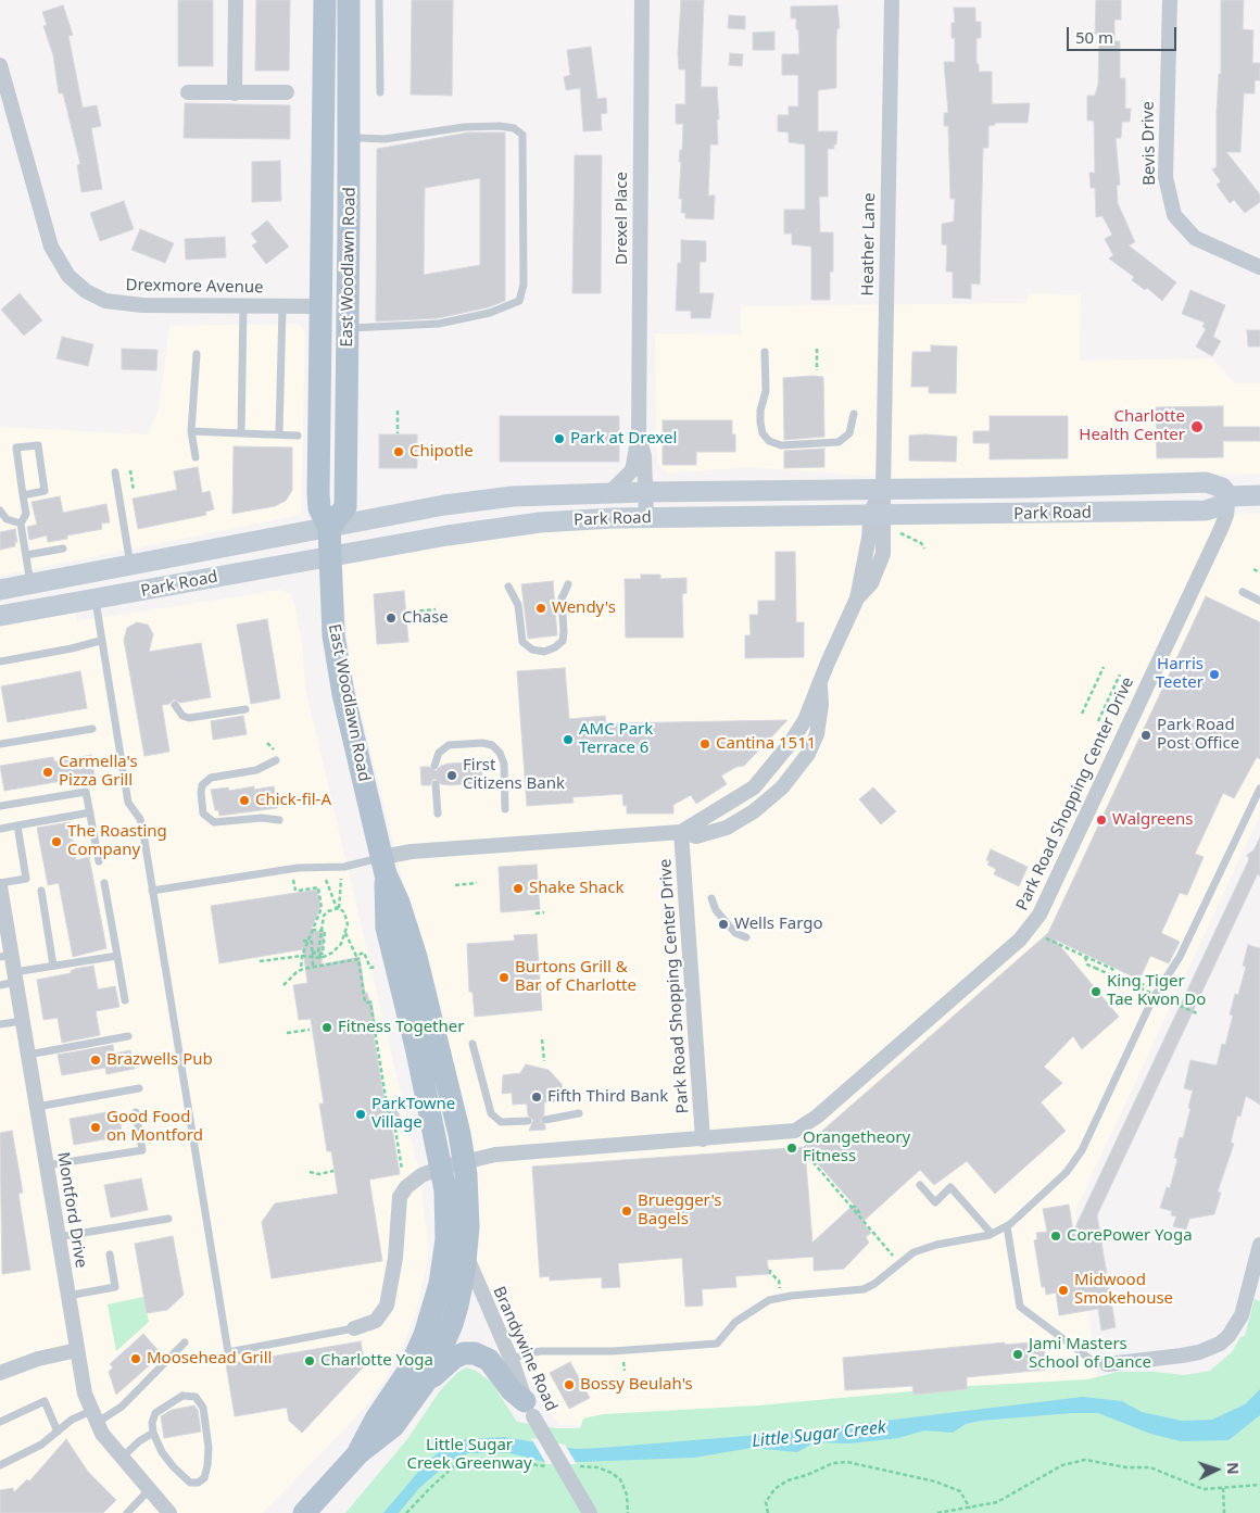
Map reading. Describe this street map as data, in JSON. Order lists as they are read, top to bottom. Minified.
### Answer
{"streets":{"main road":["East Woodlawn Road","Park Road"],"street":["Bevis Drive","Drexel Place","Heather Lane","Drexmore Avenue","Park Road Shopping Center Drive","Montford Drive","Brandywine Road"]},"crossings":[["Drexel Place","Park Road"],["Heather Lane","Park Road"],["East Woodlawn Road","Drexmore Avenue"],["East Woodlawn Road","Park Road"],["East Woodlawn Road","Park Road Shopping Center Drive"],["East Woodlawn Road","Brandywine Road"],["Park Road","Park Road Shopping Center Drive"]],"water":["Little Sugar Creek"],"parks":["Little Sugar Creek Greenway"],"places":["Charlotte Health Center","Park at Drexel","Chipotle","Wendy's","Chase","Harris Teeter","Park Road Post Office","AMC Park Terrace 6","Cantina 1511","Carmella's Pizza Grill","First Citizens Bank","Chick-fil-A","Walgreens","The Roasting Company","Shake Shack","Wells Fargo","Burtons Grill & Bar of Charlotte","King Tiger Tae Kwon Do","Fitness Together","Brazwells Pub","Fifth Third Bank","ParkTowne Village","Good Food on Montford","Orangetheory Fitness","Bruegger's Bagels","CorePower Yoga","Midwood Smokehouse","Jami Masters School of Dance","Moosehead Grill","Charlotte Yoga","Bossy Beulah's"],"scale_bar":"50 m","north":"right"}
